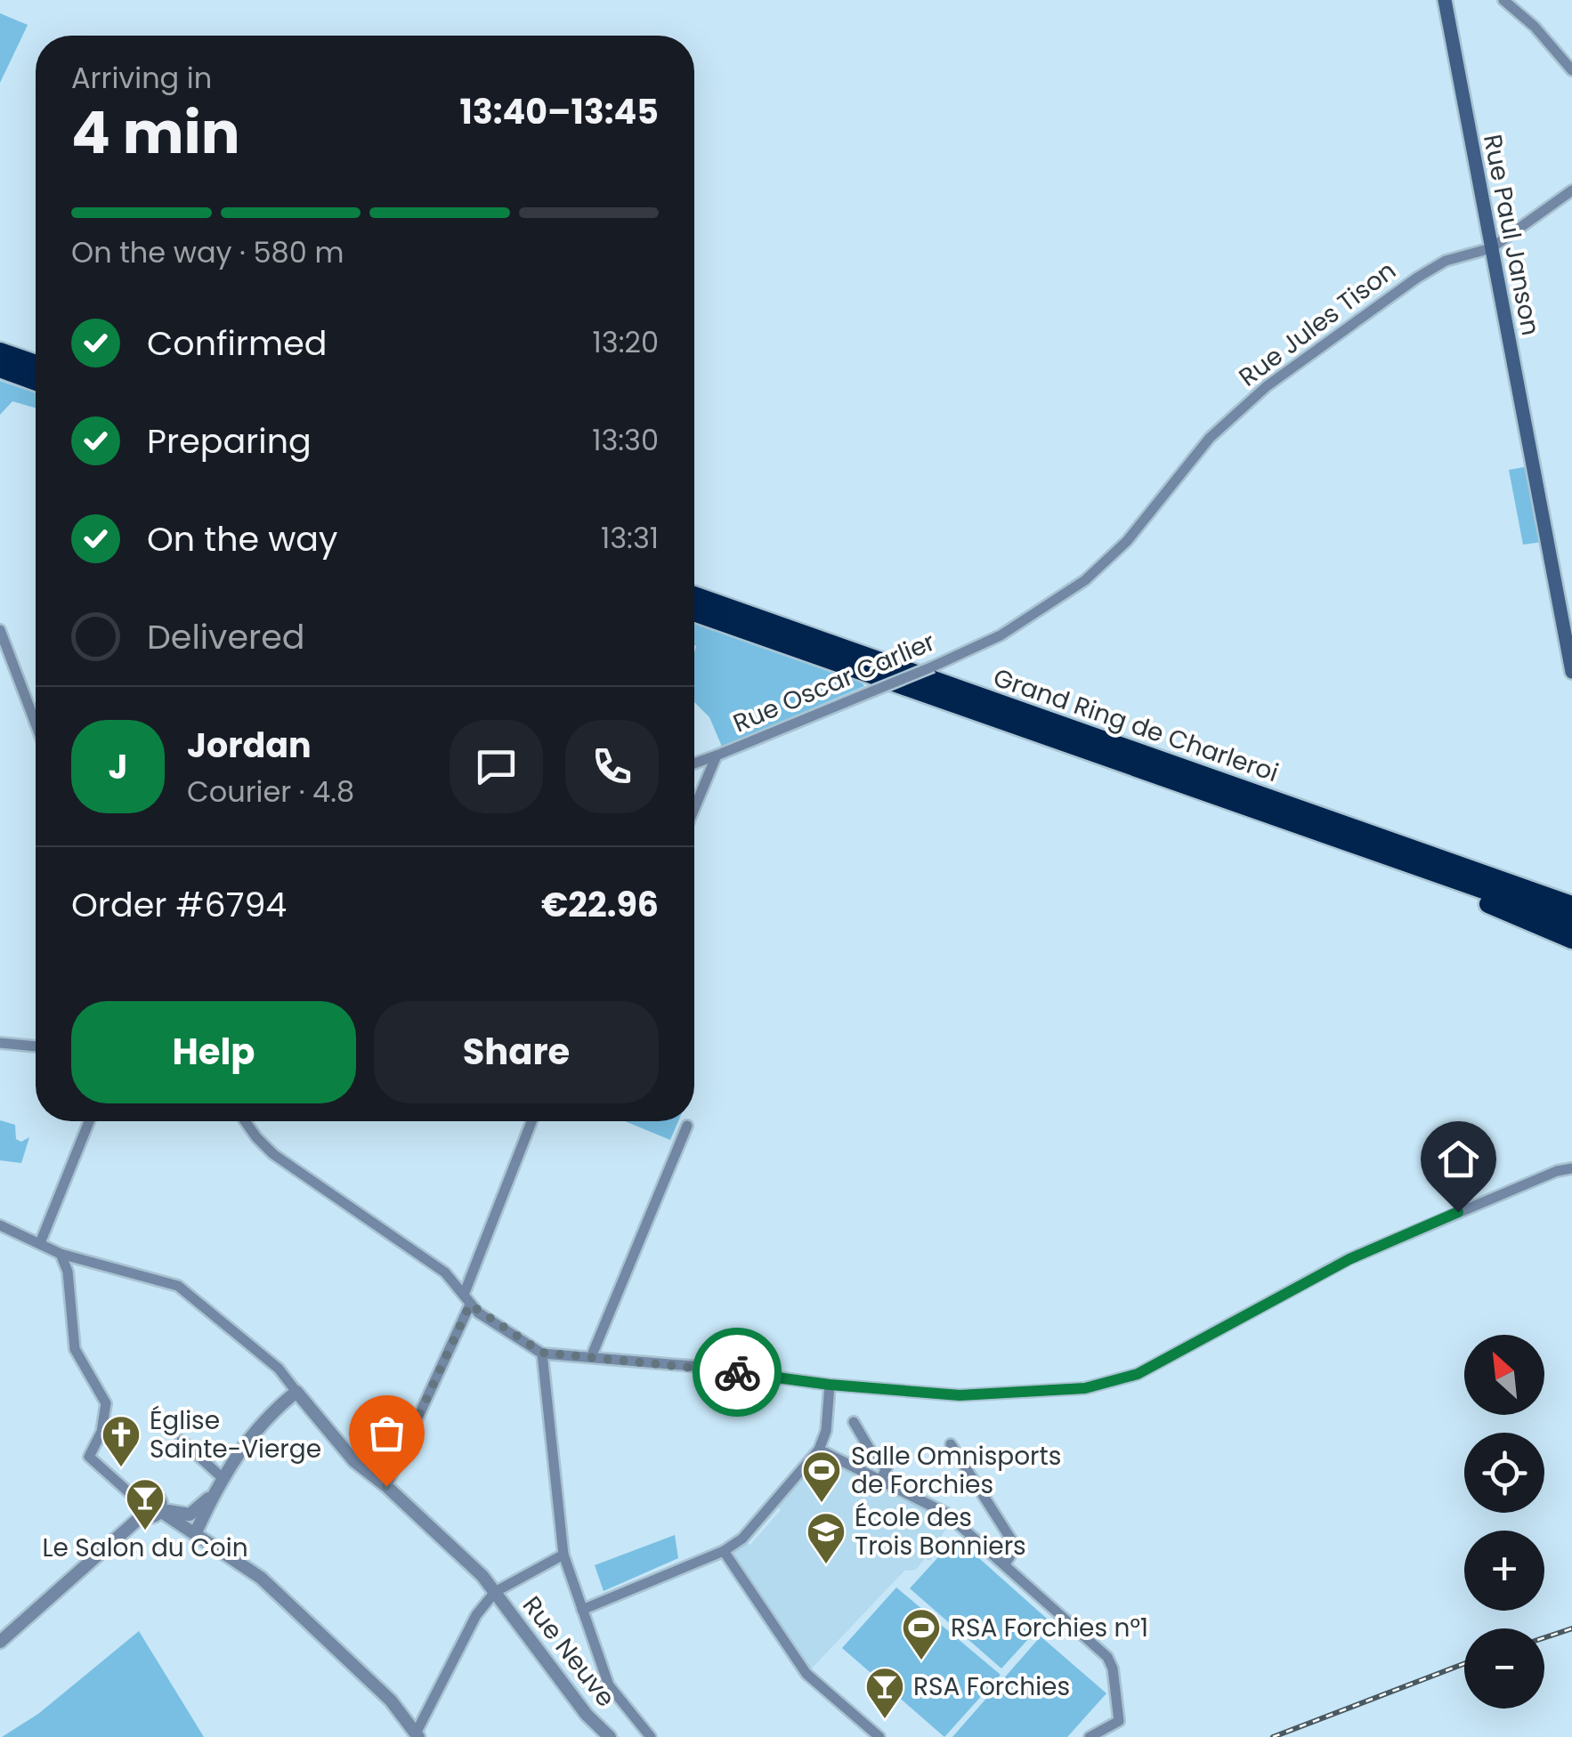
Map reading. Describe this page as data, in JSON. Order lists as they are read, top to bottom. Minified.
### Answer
{"streets":{"highway":["Grand Ring de Charleroi"],"main road":["Rue Paul Janson"],"street":["Rue Jules Tison","Rue Oscar Carlier","Rue Neuve"]},"crossings":[["Rue Paul Janson","Rue Jules Tison"],["Rue Jules Tison","Rue Oscar Carlier"]],"places":{"church":["Église Sainte-Vierge"],"sports":["Salle Omnisports de Forchies","RSA Forchies n°1"],"bar":["Le Salon du Coin","RSA Forchies"],"school or university":["École des Trois Bonniers"]},"north":"top left","page":{"heading":["4 min","Arriving in","13:40–13:45"],"panel":["Jordan","Courier · 4.8","Order #6794","€22.96"],"bar":"On the way · 580 m","list":[["Confirmed","13:20"],["Preparing","13:30"],["On the way","13:31"],"Delivered"],"round":"J","buttons":["Help","Share"],"map_buttons":["+","−"]}}
